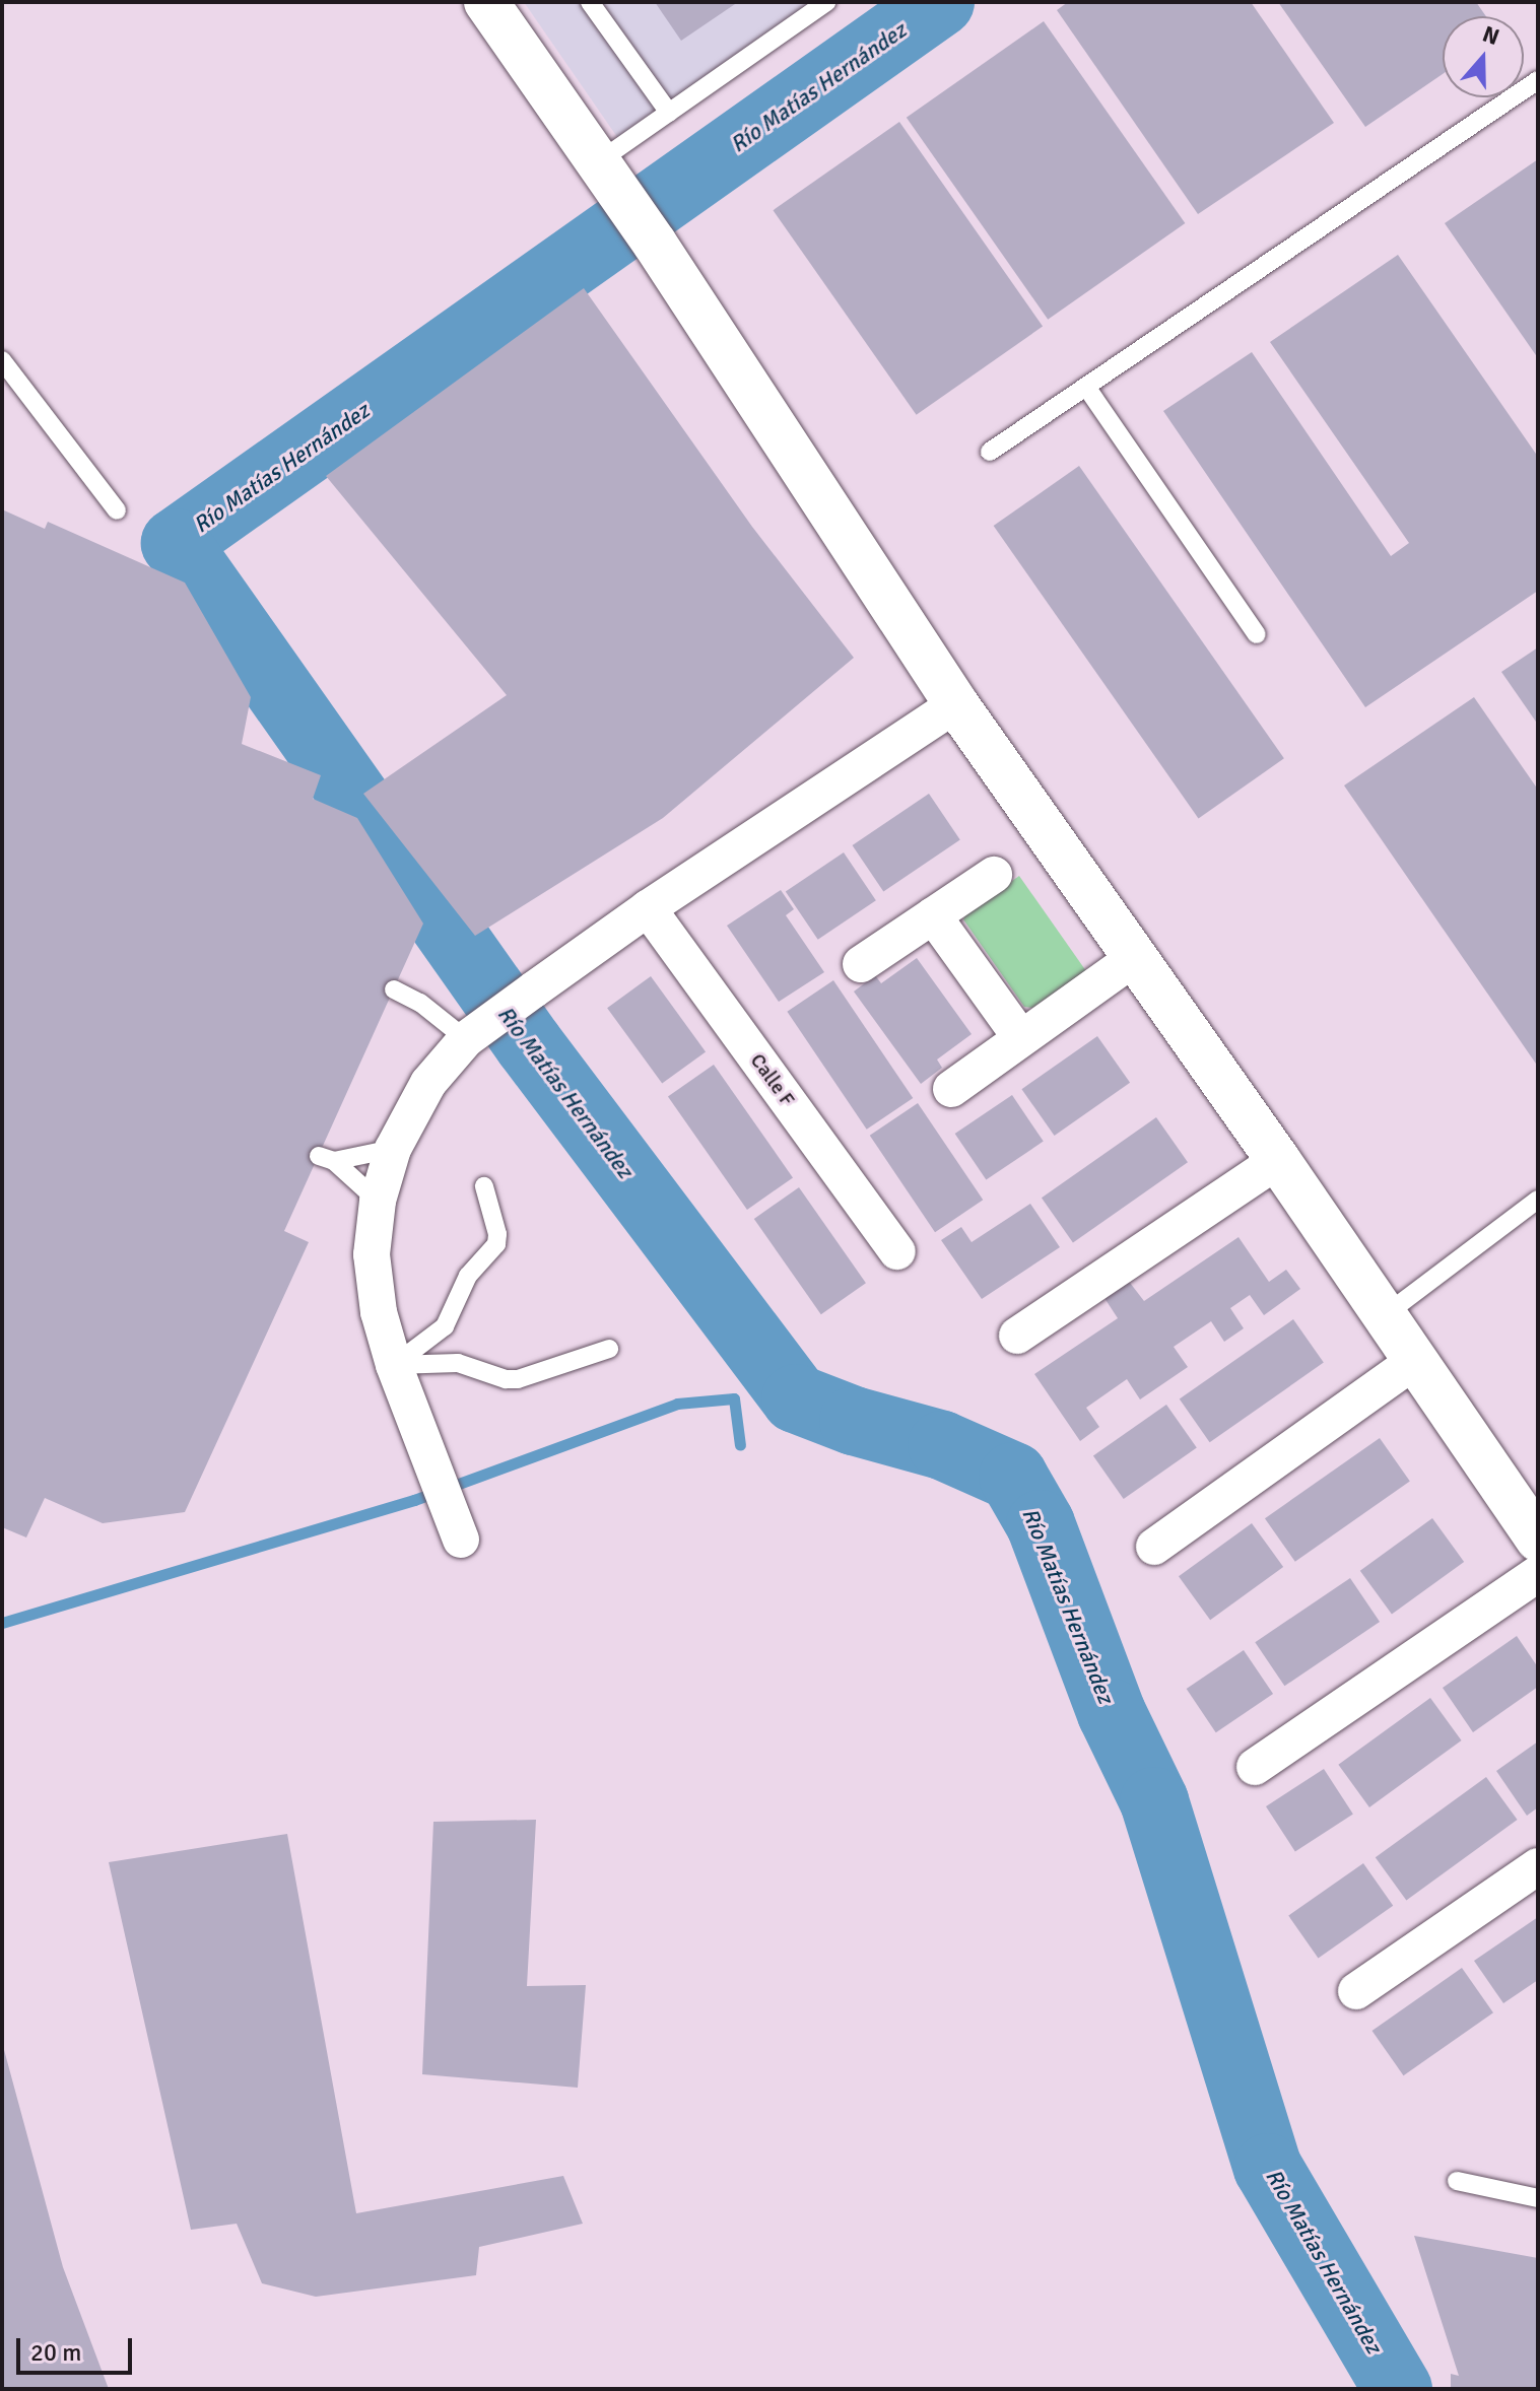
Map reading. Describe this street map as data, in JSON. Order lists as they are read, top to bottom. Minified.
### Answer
{"streets":{"street":["Calle F"]},"water":["Río Matías Hernández"],"scale_bar":"20 m","north":"top"}
